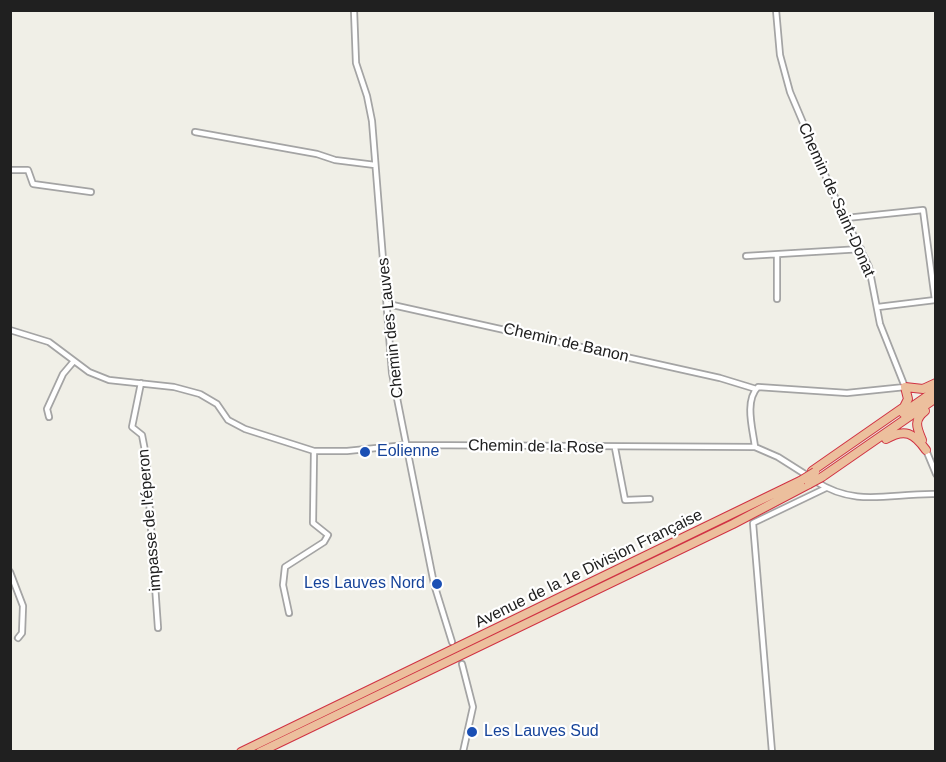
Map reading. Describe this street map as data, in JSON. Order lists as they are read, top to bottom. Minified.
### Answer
{"streets":{"highway":["Avenue de la 1e Division Française"],"street":["Chemin de Saint-Donat","Chemin des Lauves","Chemin de Banon","Chemin de la Rose","impasse de l'éperon"]},"crossings":[["Chemin des Lauves","Chemin de Banon"],["Chemin des Lauves","Chemin de la Rose"],["Chemin de la Rose","impasse de l'éperon"]],"places":["Eolienne","Les Lauves Nord","Les Lauves Sud"]}
